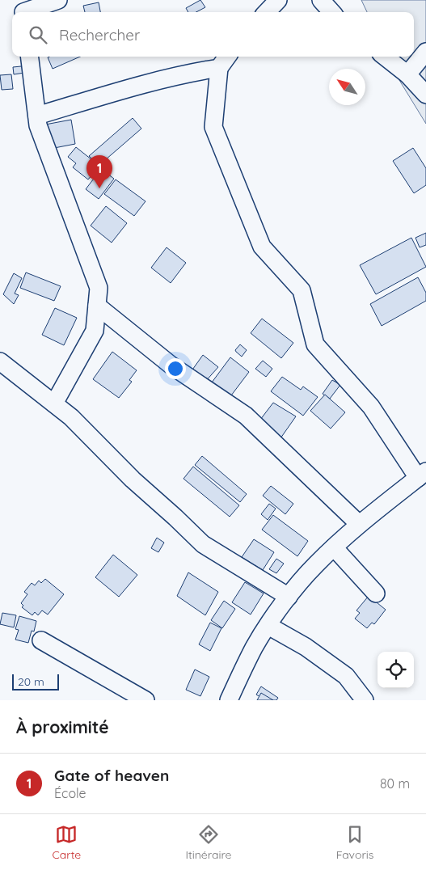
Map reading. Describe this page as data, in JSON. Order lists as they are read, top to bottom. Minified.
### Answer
{"scale_bar":"20 m","north":"top left","page":{"search":"Rechercher","pins":"1","scale":"20 m","heading":"À proximité","list":[{"mark":"1","name":"Gate of heaven","note":"École","value":"80 m"}],"nav":["Carte","Itinéraire","Favoris"]}}
